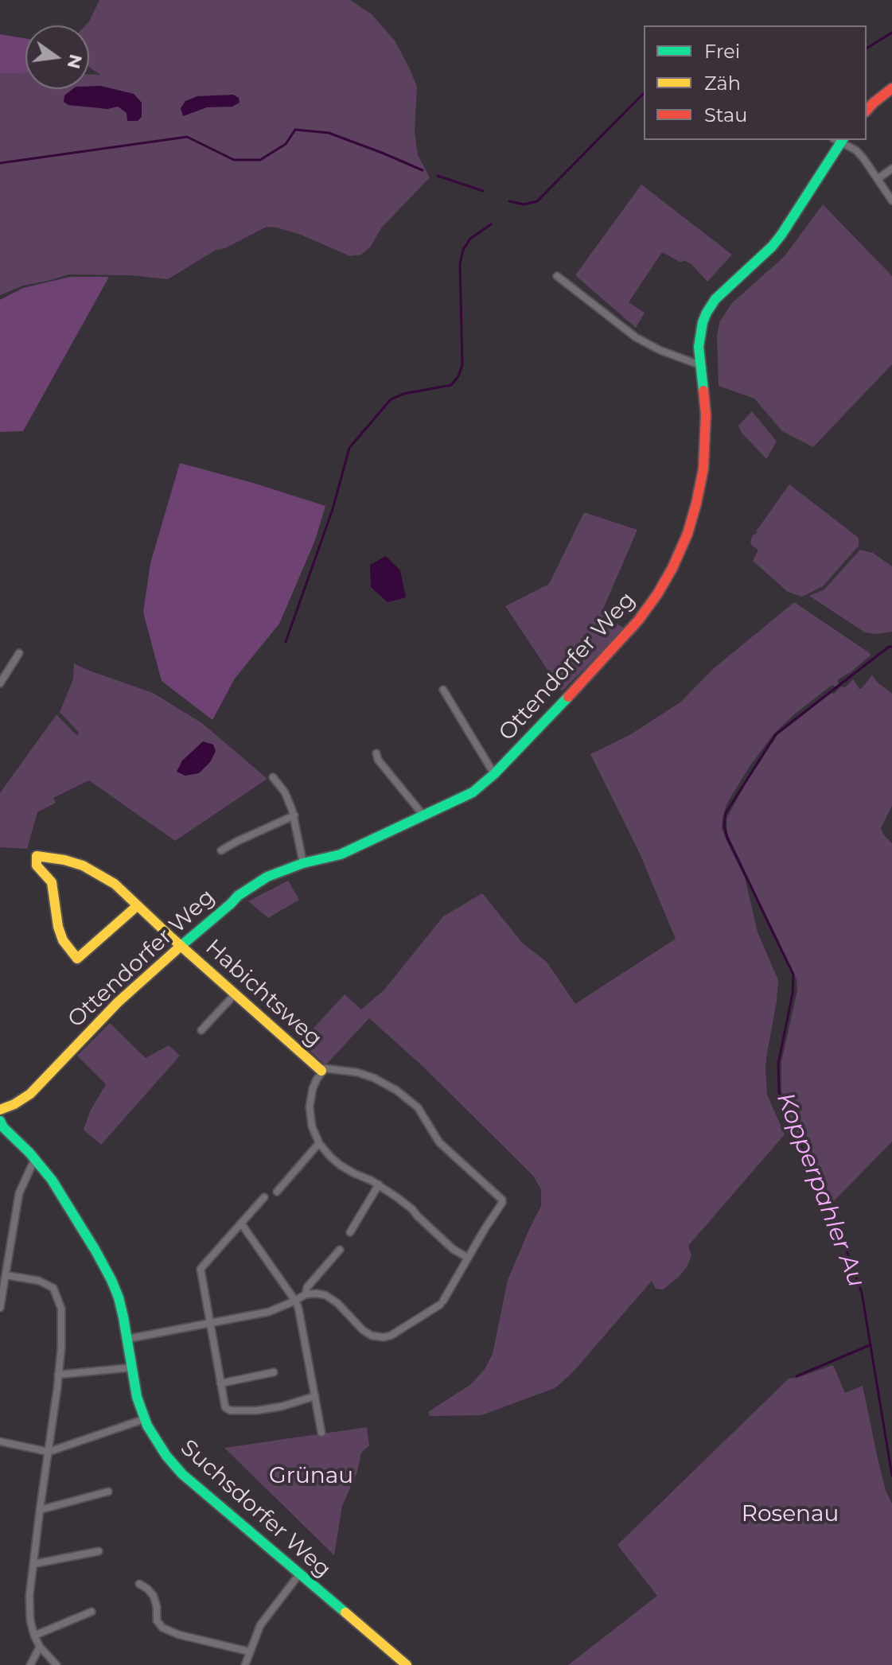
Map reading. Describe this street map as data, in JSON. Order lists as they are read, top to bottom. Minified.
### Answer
{"streets":{"main road":["Ottendorfer Weg","Habichtsweg","Suchsdorfer Weg"]},"crossings":[["Ottendorfer Weg","Habichtsweg"]],"water":["Kopperpahler Au"],"parks":["Grünau","Rosenau"],"legend":["Frei","Zäh","Stau"],"north":"right"}
